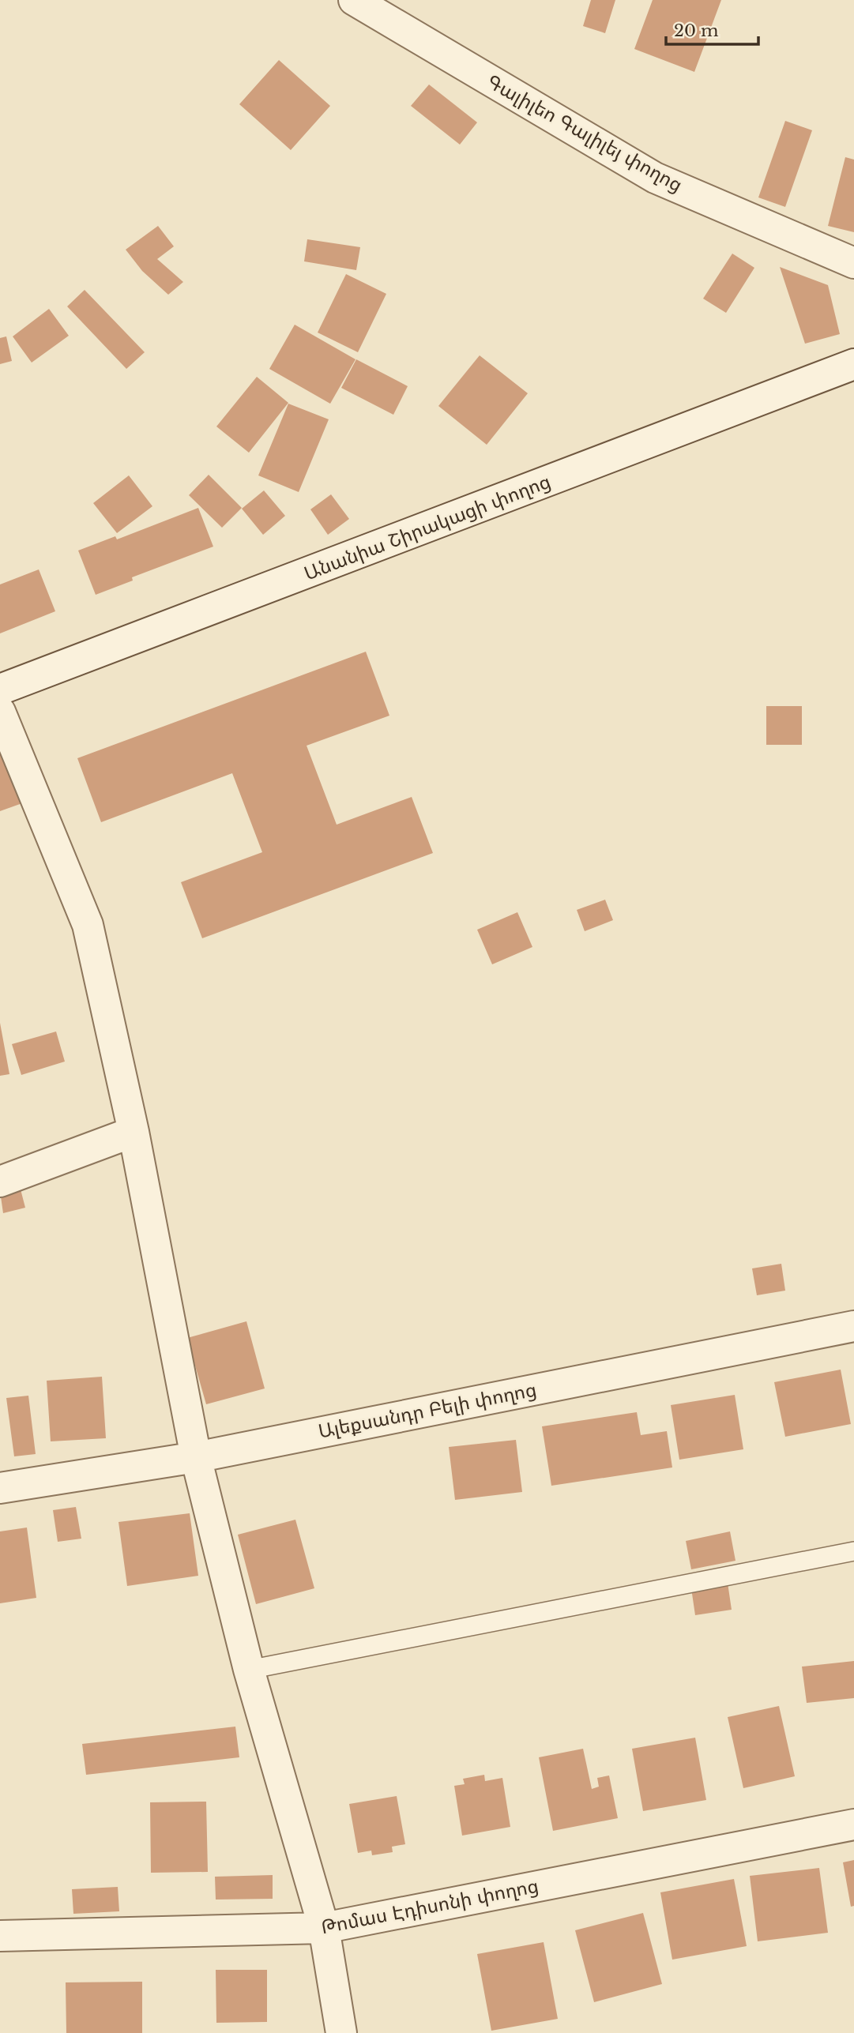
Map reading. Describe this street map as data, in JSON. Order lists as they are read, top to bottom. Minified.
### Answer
{"streets":{"street":["Գալիլեո Գալիլեյ փողոց","Անանիա Շիրակացի փողոց","Ալեքսանդր Բելի փողոց","Թոմաս Էդիսոնի փողոց"]},"scale_bar":"20 m"}
